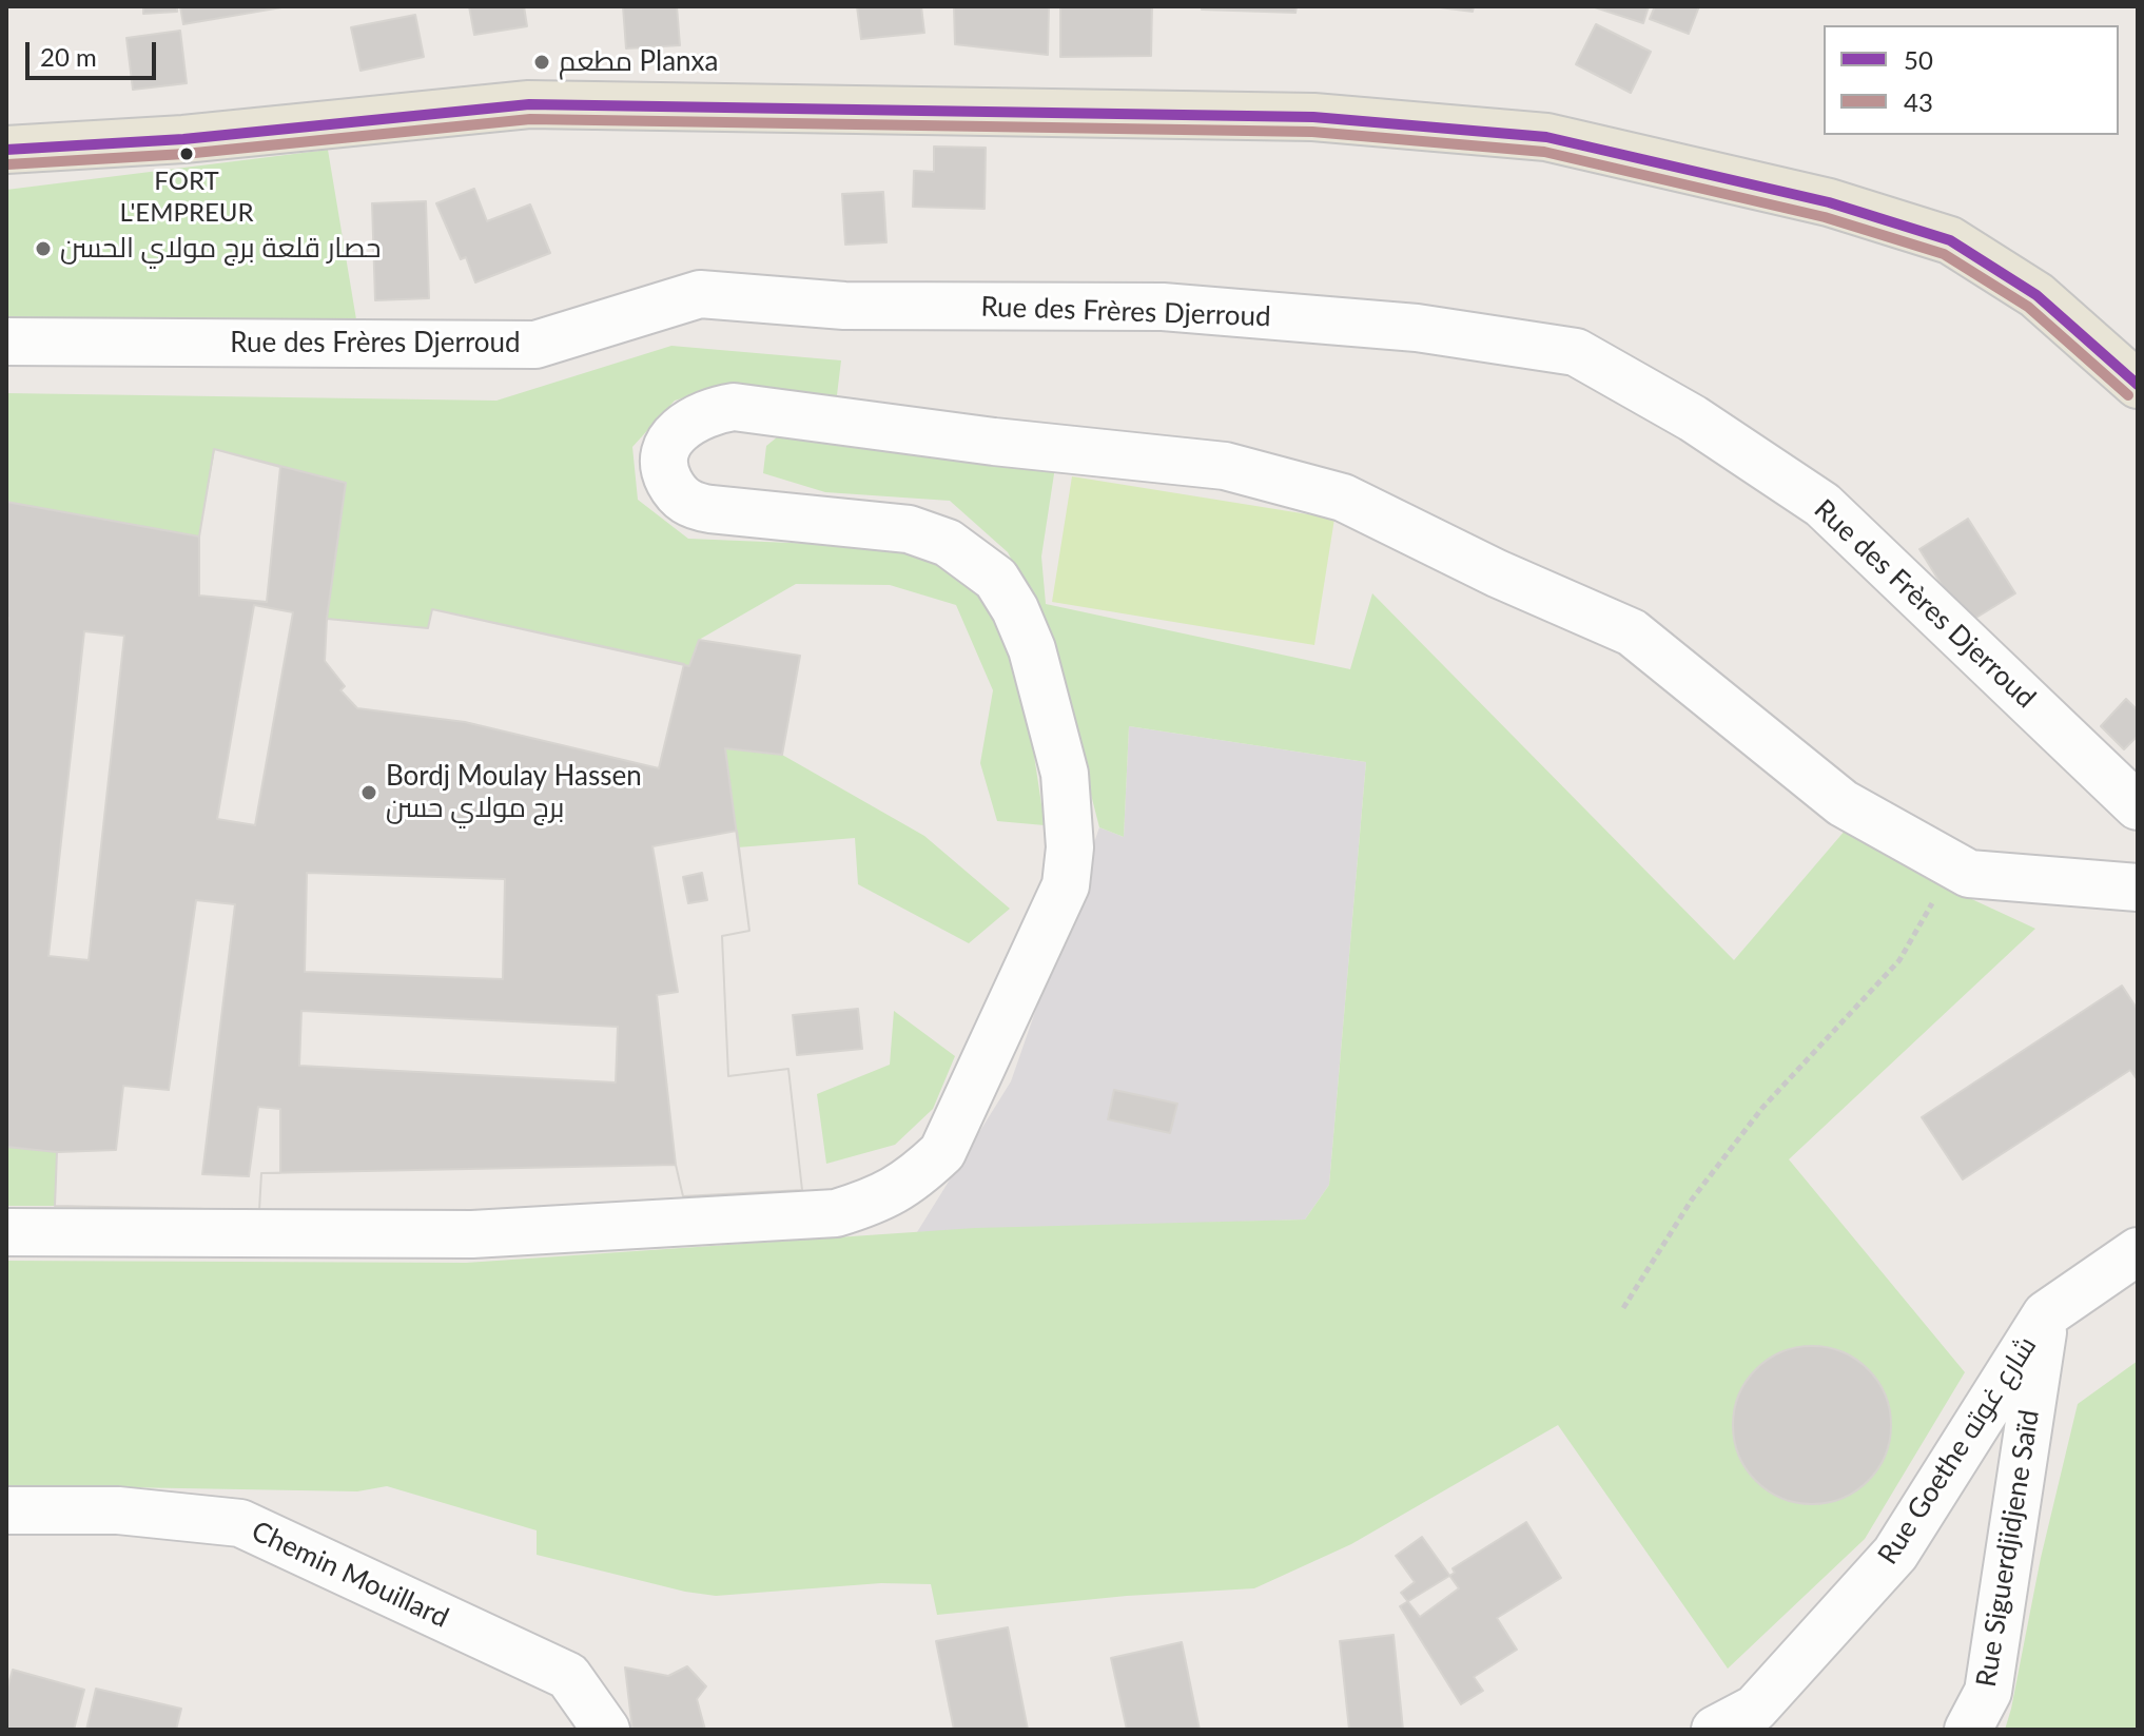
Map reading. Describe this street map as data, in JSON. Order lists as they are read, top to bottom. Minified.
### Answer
{"streets":{"street":["Rue des Frères Djerroud","Rue Goethe شارع غوته","Rue Siguerdjidjene Saïd","Chemin Mouillard"]},"crossings":[["Rue Goethe شارع غوته","Rue Siguerdjidjene Saïd"]],"places":["مطعم Planxa","FORT L'EMPREUR","حصار قلعة برج مولاي الحسن","Bordj Moulay Hassen برج مولاي حسن"],"lines":["transit line 50","transit line 43"],"legend":["50","43"],"scale_bar":"20 m"}
